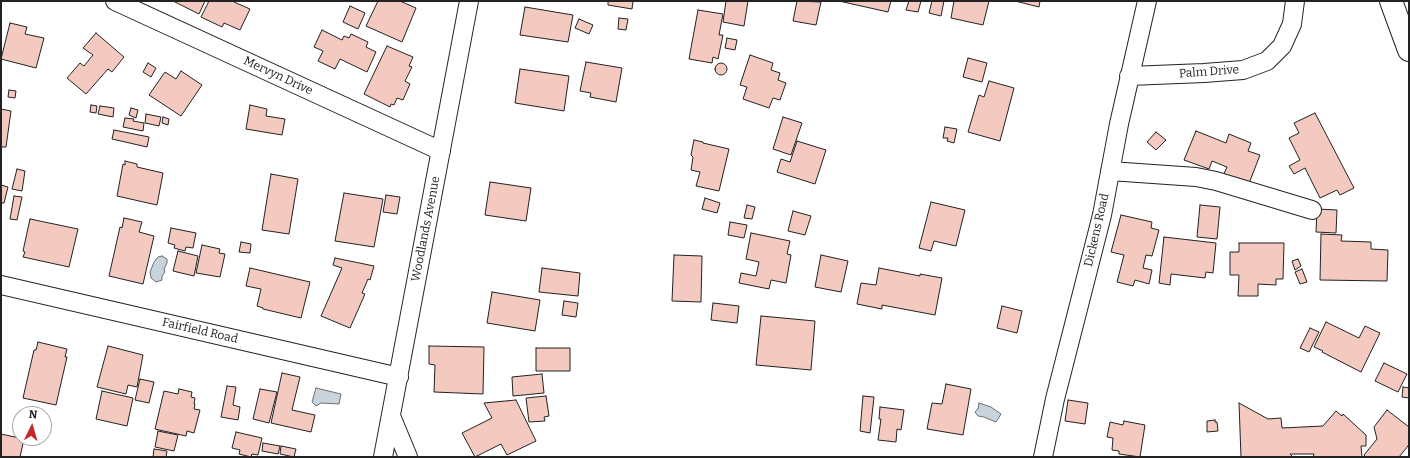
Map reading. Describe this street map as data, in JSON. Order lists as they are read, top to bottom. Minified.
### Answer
{"streets":{"street":["Palm Drive","Mervyn Drive","Woodlands Avenue","Dickens Road","Fairfield Road"]},"crossings":[["Palm Drive","Dickens Road"],["Mervyn Drive","Woodlands Avenue"],["Woodlands Avenue","Fairfield Road"]],"north":"top"}
